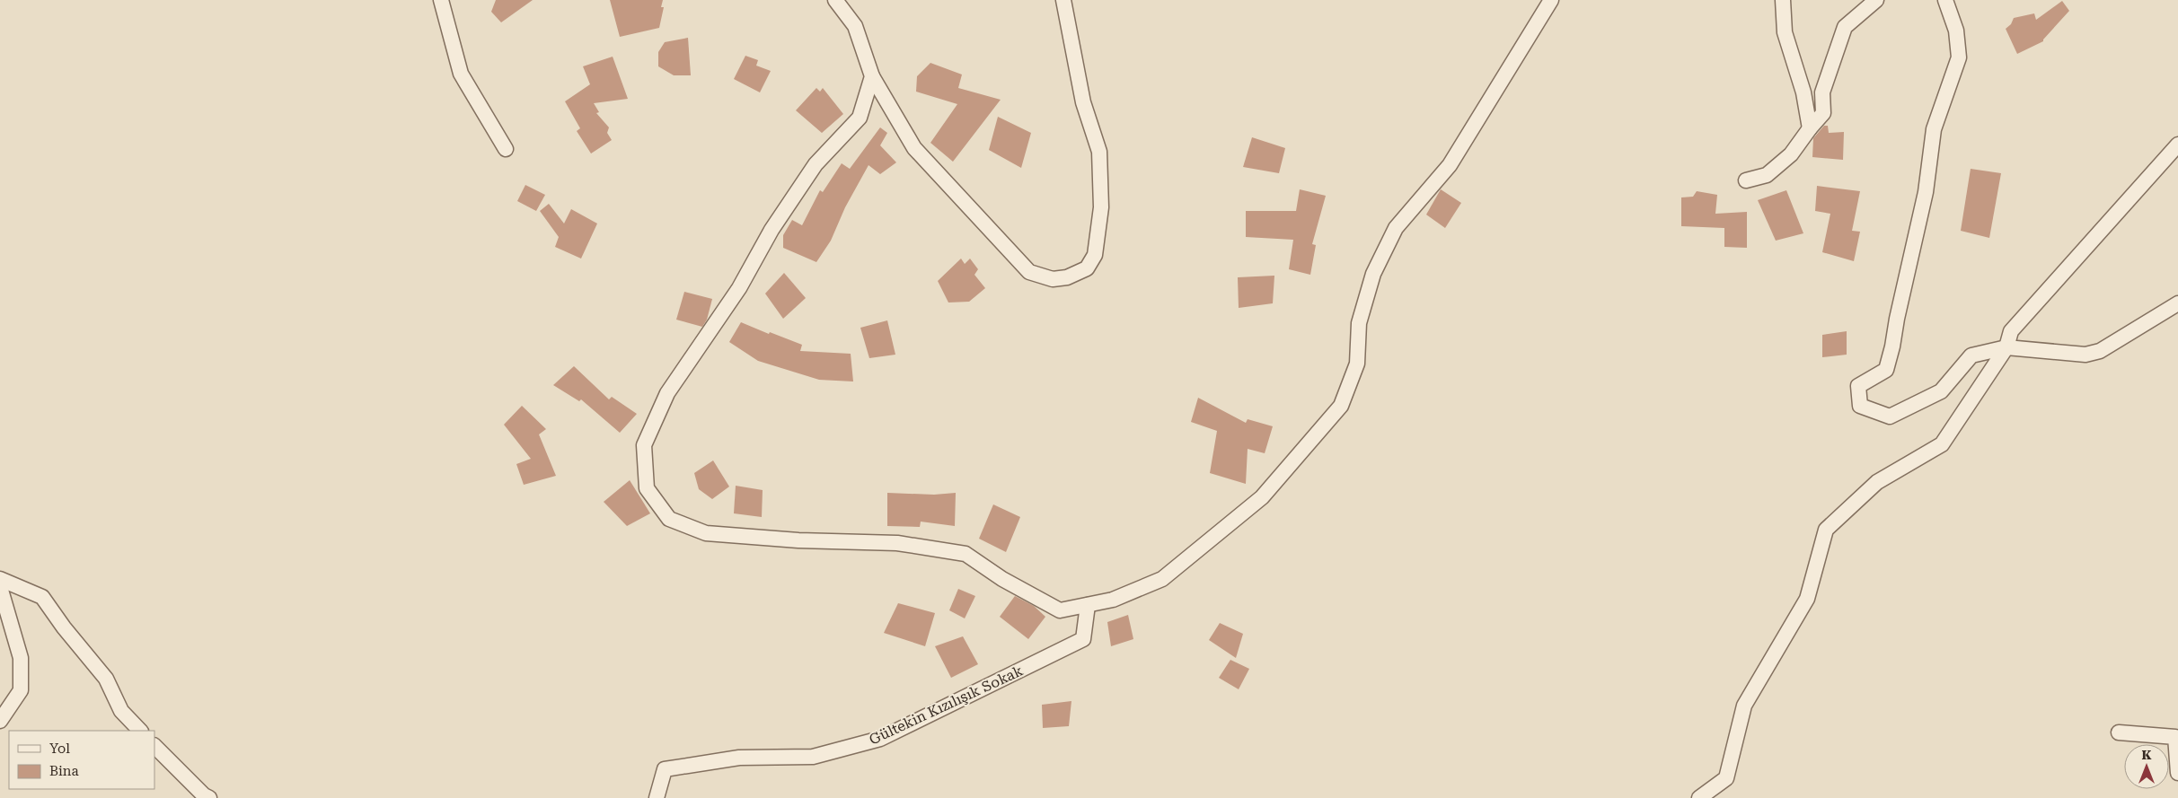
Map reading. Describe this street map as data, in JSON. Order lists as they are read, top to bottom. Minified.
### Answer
{"streets":{"street":["Gültekin Kızılışık Sokak"]},"legend":["Yol","Bina"],"north":"top"}
